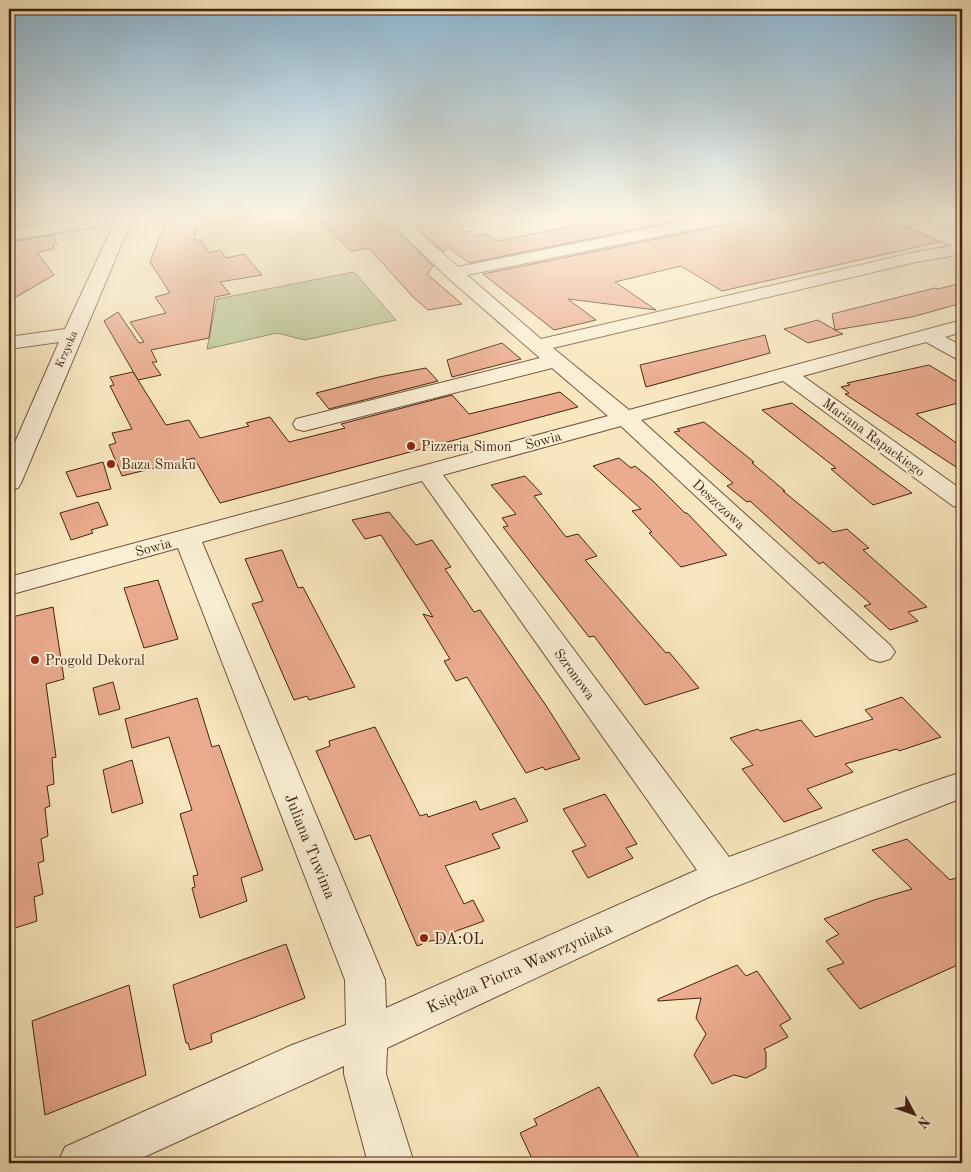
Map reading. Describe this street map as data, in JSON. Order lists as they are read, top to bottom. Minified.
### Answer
{"streets":{"street":["Krzycka","Mariana Rapackiego","Sowia","Deszczowa","Szronowa","Juliana Tuwima","Księdza Piotra Wawrzyniaka"]},"crossings":[["Mariana Rapackiego","Sowia"],["Sowia","Deszczowa"],["Sowia","Szronowa"],["Sowia","Juliana Tuwima"],["Szronowa","Księdza Piotra Wawrzyniaka"],["Juliana Tuwima","Księdza Piotra Wawrzyniaka"]],"places":["Pizzeria Simon","Baza Smaku","Progold Dekoral","DA:OL"],"north":"bottom right"}
